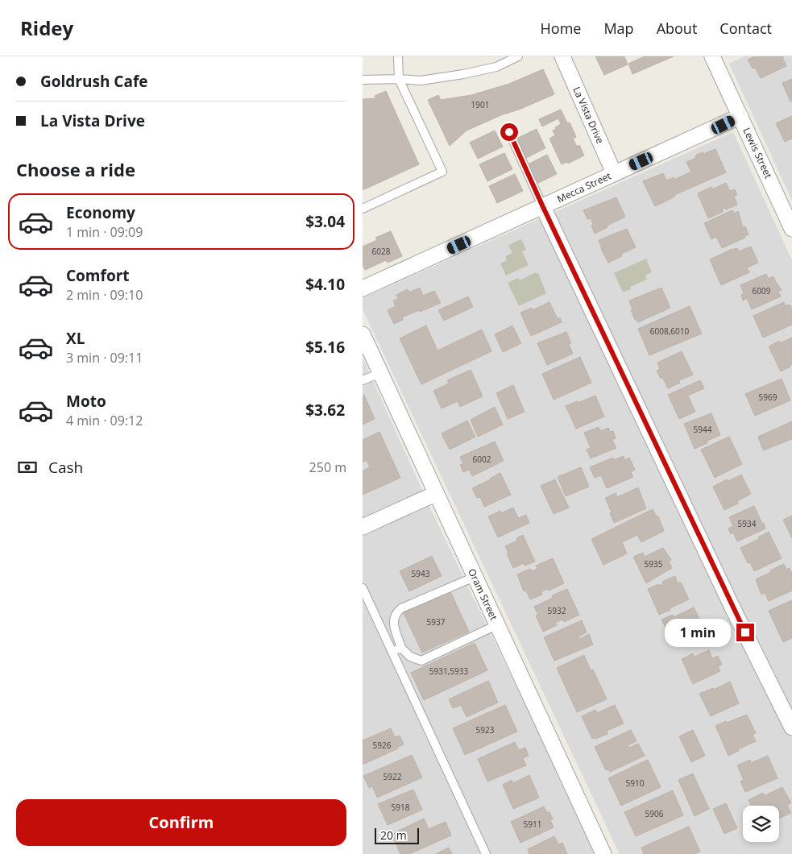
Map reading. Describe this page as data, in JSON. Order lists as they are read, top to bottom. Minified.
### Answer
{"streets":{"street":["La Vista Drive","Lewis Street","Mecca Street","Oram Street"]},"crossings":[["La Vista Drive","Mecca Street"],["Lewis Street","Mecca Street"]],"house_numbers":["1901","6028","6009","6008,6010","5969","5944","6002","5934","5935","5943","5932","5937","5931,5933","5923","5926","5922","5910","5918","5906","5911"],"scale_bar":"20 m","page":{"header":"Ridey","nav":["Home","Map","About","Contact"],"banner":["Goldrush Cafe","La Vista Drive"],"heading":"Choose a ride","list":[{"name":"Economy","note":"1 min · 09:09","value":"$3.04"},{"name":"Comfort","note":"2 min · 09:10","value":"$4.10"},{"name":"XL","note":"3 min · 09:11","value":"$5.16"},{"name":"Moto","note":"4 min · 09:12","value":"$3.62"}],"pay":["Cash","250 m"],"bubble":"1 min","buttons":"Confirm","scale":"20 m"}}
